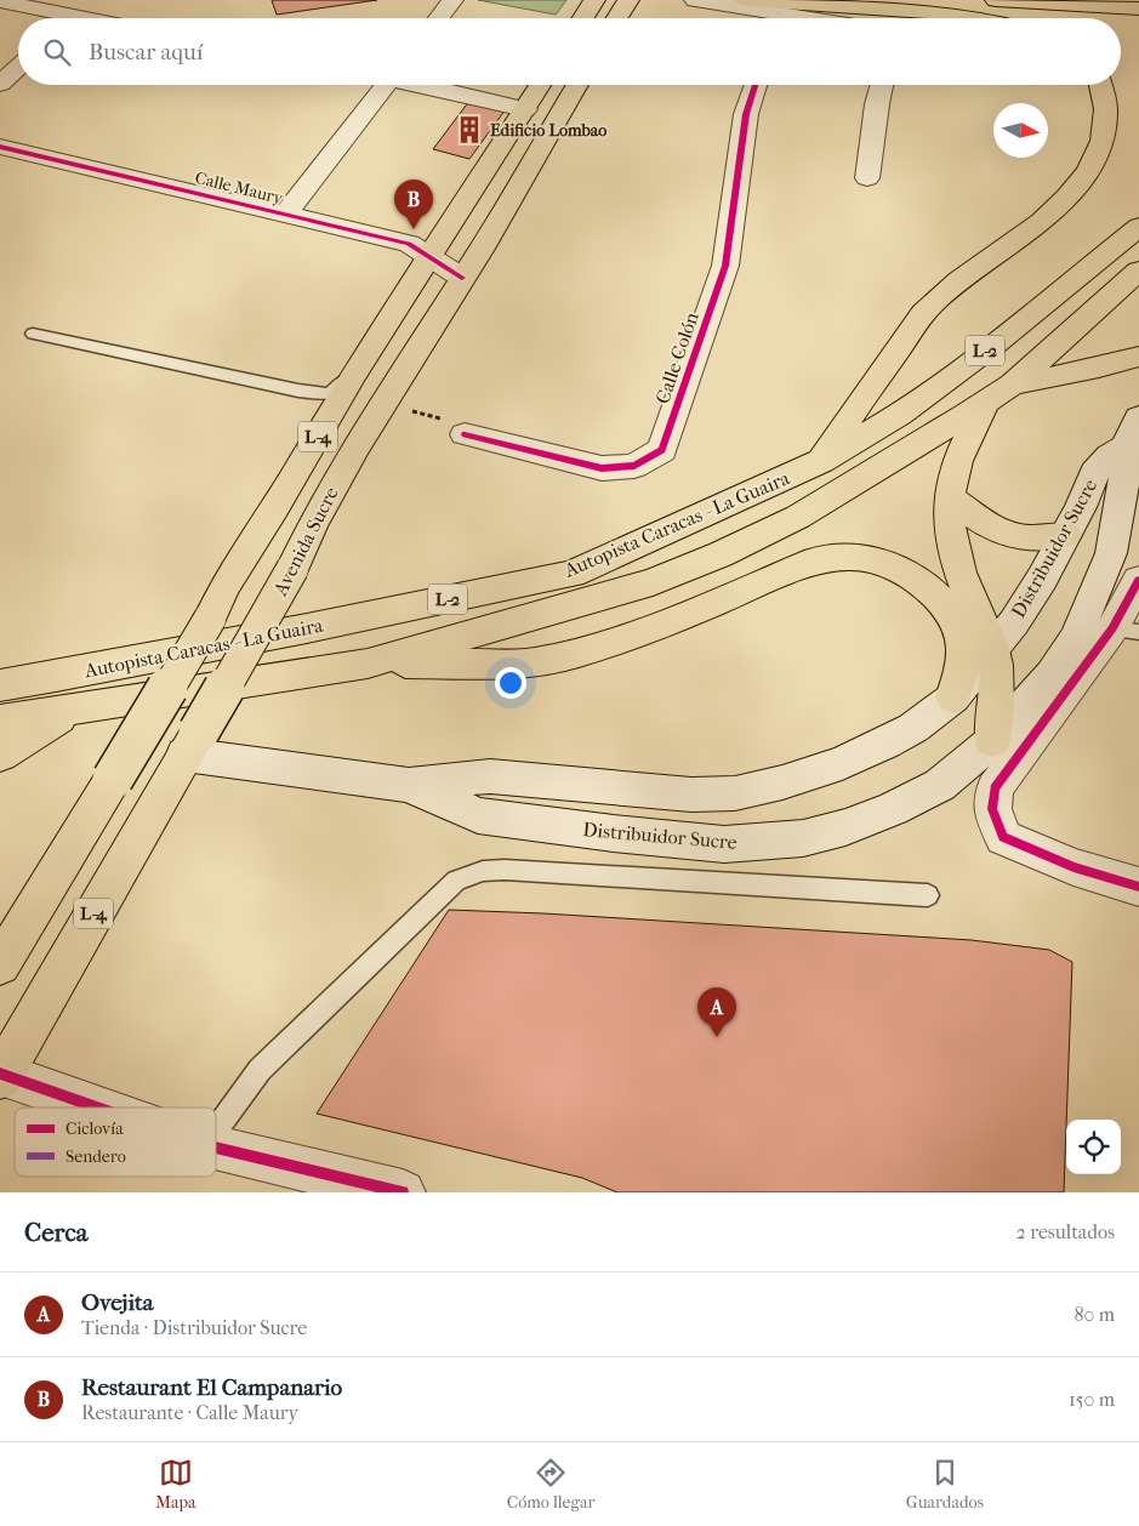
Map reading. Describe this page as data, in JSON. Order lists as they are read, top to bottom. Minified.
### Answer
{"streets":{"main road":["L-2","L-4","Autopista Caracas - La Guaira","Avenida Sucre"],"street":["Calle Maury","Calle Colón","Distribuidor Sucre"]},"crossings":[["Calle Maury","Avenida Sucre"],["Avenida Sucre","Distribuidor Sucre"]],"places":{"building":["Edificio Lombao"]},"legend":["Ciclovía","Sendero"],"north":"right","page":{"search":"Buscar aquí","pins":["B","A"],"heading":["Cerca","2 resultados"],"list":[{"mark":"A","name":"Ovejita","note":"Tienda · Distribuidor Sucre","value":"80 m"},{"mark":"B","name":"Restaurant El Campanario","note":"Restaurante · Calle Maury","value":"150 m"}],"nav":["Mapa","Cómo llegar","Guardados"]}}
